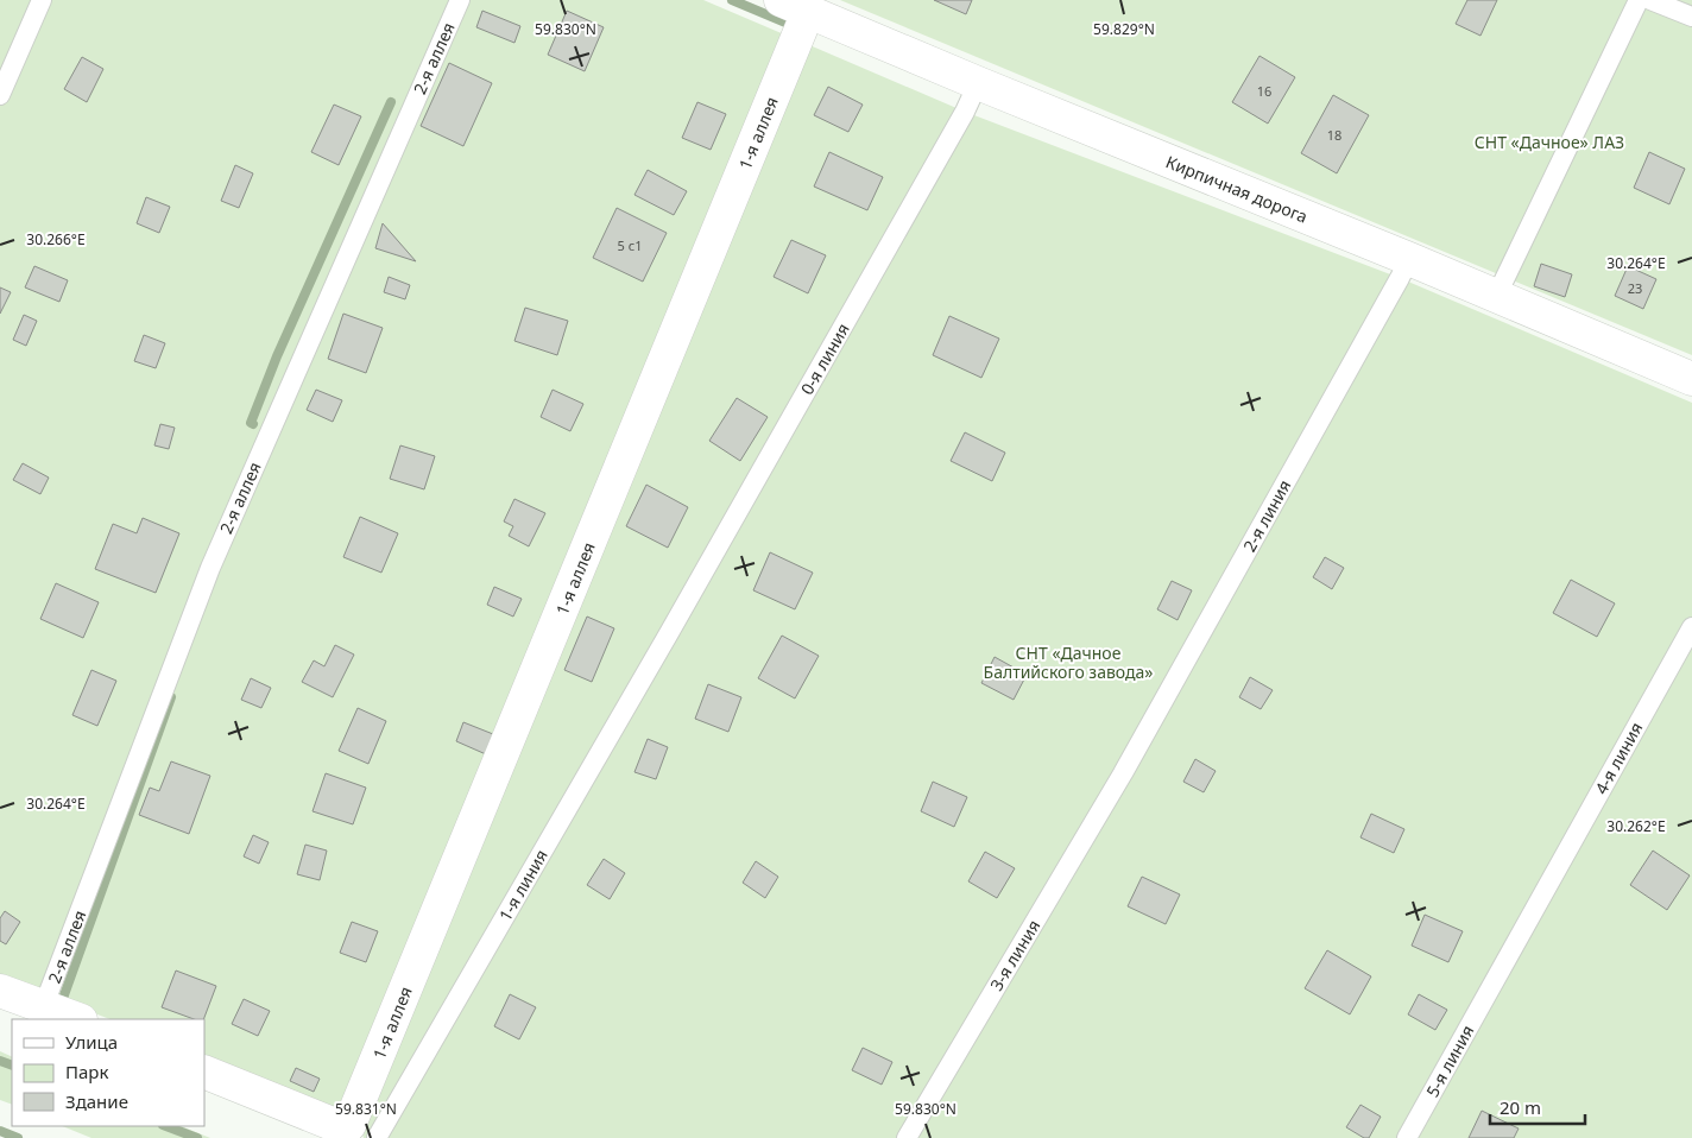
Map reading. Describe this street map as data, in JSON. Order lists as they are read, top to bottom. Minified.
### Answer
{"streets":{"street":["1-я аллея","Кирпичная дорога"],"lane":["2-я аллея","0-я линия","2-я линия","4-я линия","1-я линия","3-я линия","5-я линия"]},"crossings":[["1-я аллея","Кирпичная дорога"],["Кирпичная дорога","0-я линия"],["Кирпичная дорога","2-я линия"],["0-я линия","1-я линия"],["2-я линия","3-я линия"],["4-я линия","5-я линия"]],"parks":["СНТ «Дачное» ЛАЗ","СНТ «Дачное Балтийского завода»"],"house_numbers":["16","18","5 с1","23"],"legend":["Улица","Парк","Здание"],"scale_bar":"20 m","coordinates":["59.830°N","59.829°N","30.266°E","30.264°E","30.262°E","59.831°N"]}
